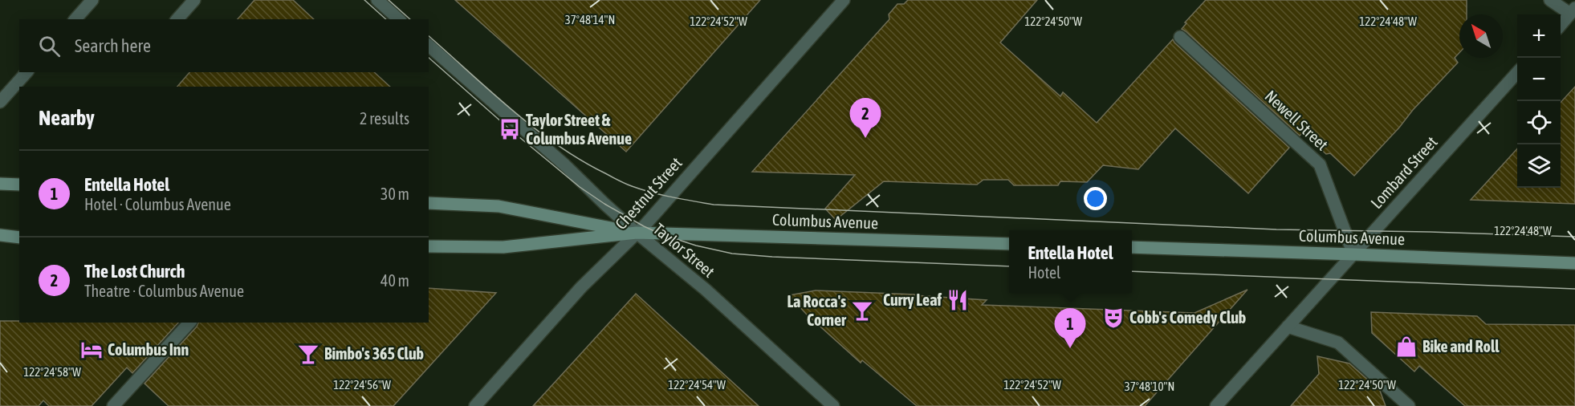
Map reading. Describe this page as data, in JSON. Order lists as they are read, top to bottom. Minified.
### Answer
{"streets":{"main road":["Columbus Avenue"],"street":["Newell Street","Lombard Street","Chestnut Street","Taylor Street"]},"crossings":[["Newell Street","Lombard Street"],["Newell Street","Columbus Avenue"],["Lombard Street","Columbus Avenue"],["Chestnut Street","Columbus Avenue"],["Chestnut Street","Taylor Street"],["Columbus Avenue","Taylor Street"]],"places":{"bus stop":["Taylor Street & Columbus Avenue"],"restaurant":["Curry Leaf"],"bar":["La Rocca's Corner","Bimbo's 365 Club"],"theatre":["Cobb's Comedy Club"],"shop":["Bike and Roll"],"hotel":["Columbus Inn"]},"north":"top left","page":{"map_buttons":["+","−"],"search":"Search here","heading":["Nearby","2 results"],"pins":["2","1"],"list":[{"mark":"1","name":"Entella Hotel","note":"Hotel · Columbus Avenue","value":"30 m"},{"mark":"2","name":"The Lost Church","note":"Theatre · Columbus Avenue","value":"40 m"}],"popup":["Entella Hotel","Hotel"]},"coordinates":["37°48'14\"N","122°24'52\"W","122°24'50\"W","122°24'48\"W","122°24'58\"W","122°24'56\"W","122°24'54\"W","37°48'10\"N"]}
